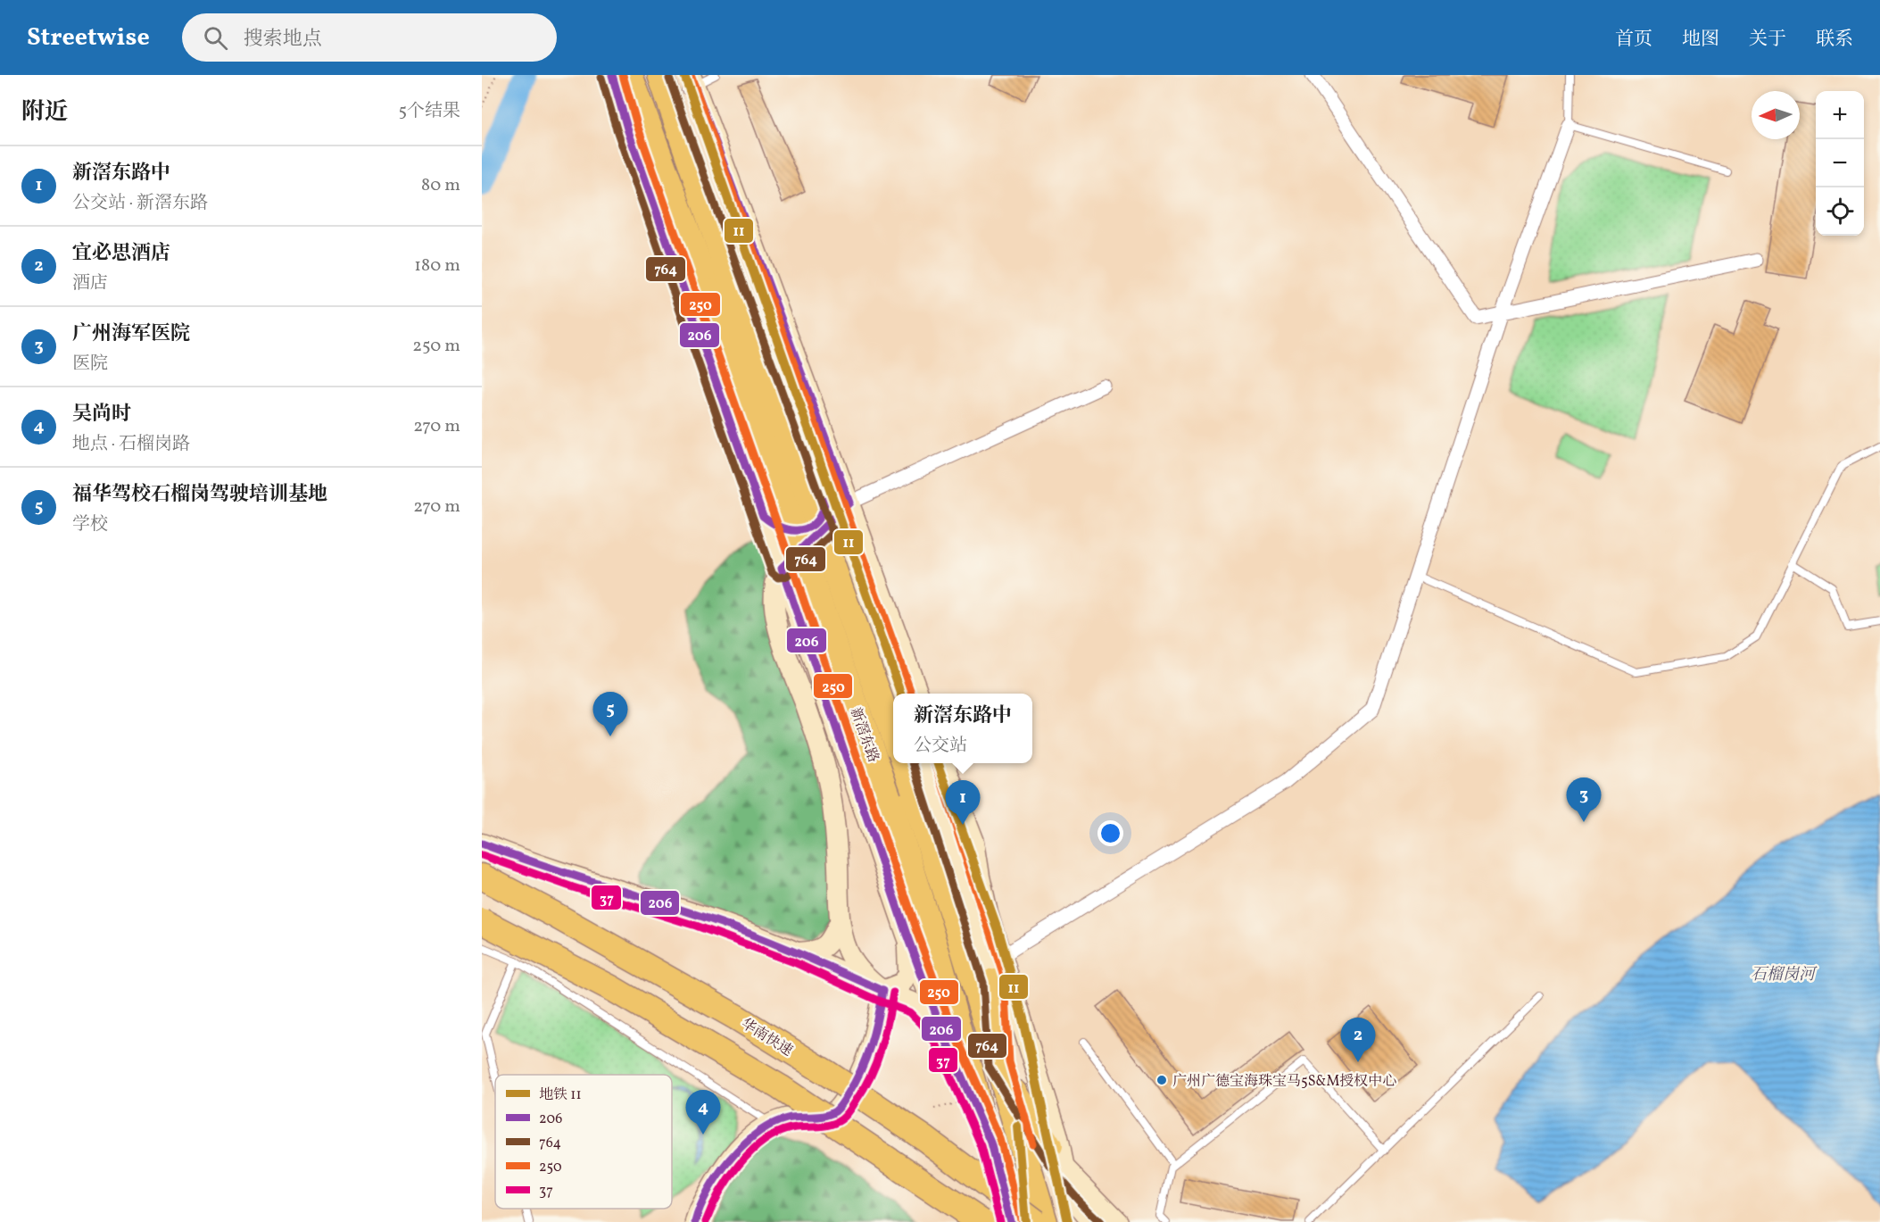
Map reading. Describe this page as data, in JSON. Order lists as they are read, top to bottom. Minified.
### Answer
{"streets":{"highway":["新滘东路","华南快速"]},"water":["石榴岗河"],"places":["广州广德宝海珠宝马5S&M授权中心"],"lines":["metro line 11","transit line 206","transit line 250","transit line 764","transit line 37"],"legend":["地铁 11","206","764","250","37"],"north":"left","page":{"header":"Streetwise","search":"搜索地点","nav":["首页","地图","关于","联系"],"heading":["附近","5个结果"],"map_buttons":["+","−"],"list":[{"mark":"1","name":"新滘东路中","note":"公交站 · 新滘东路","value":"80 m"},{"mark":"2","name":"宜必思酒店","note":"酒店","value":"180 m"},{"mark":"3","name":"广州海军医院","note":"医院","value":"250 m"},{"mark":"4","name":"吴尚时","note":"地点 · 石榴岗路","value":"270 m"},{"mark":"5","name":"福华驾校石榴岗驾驶培训基地","note":"学校","value":"270 m"}],"pins":["5","3","1","2","4"],"popup":["新滘东路中","公交站"]}}
